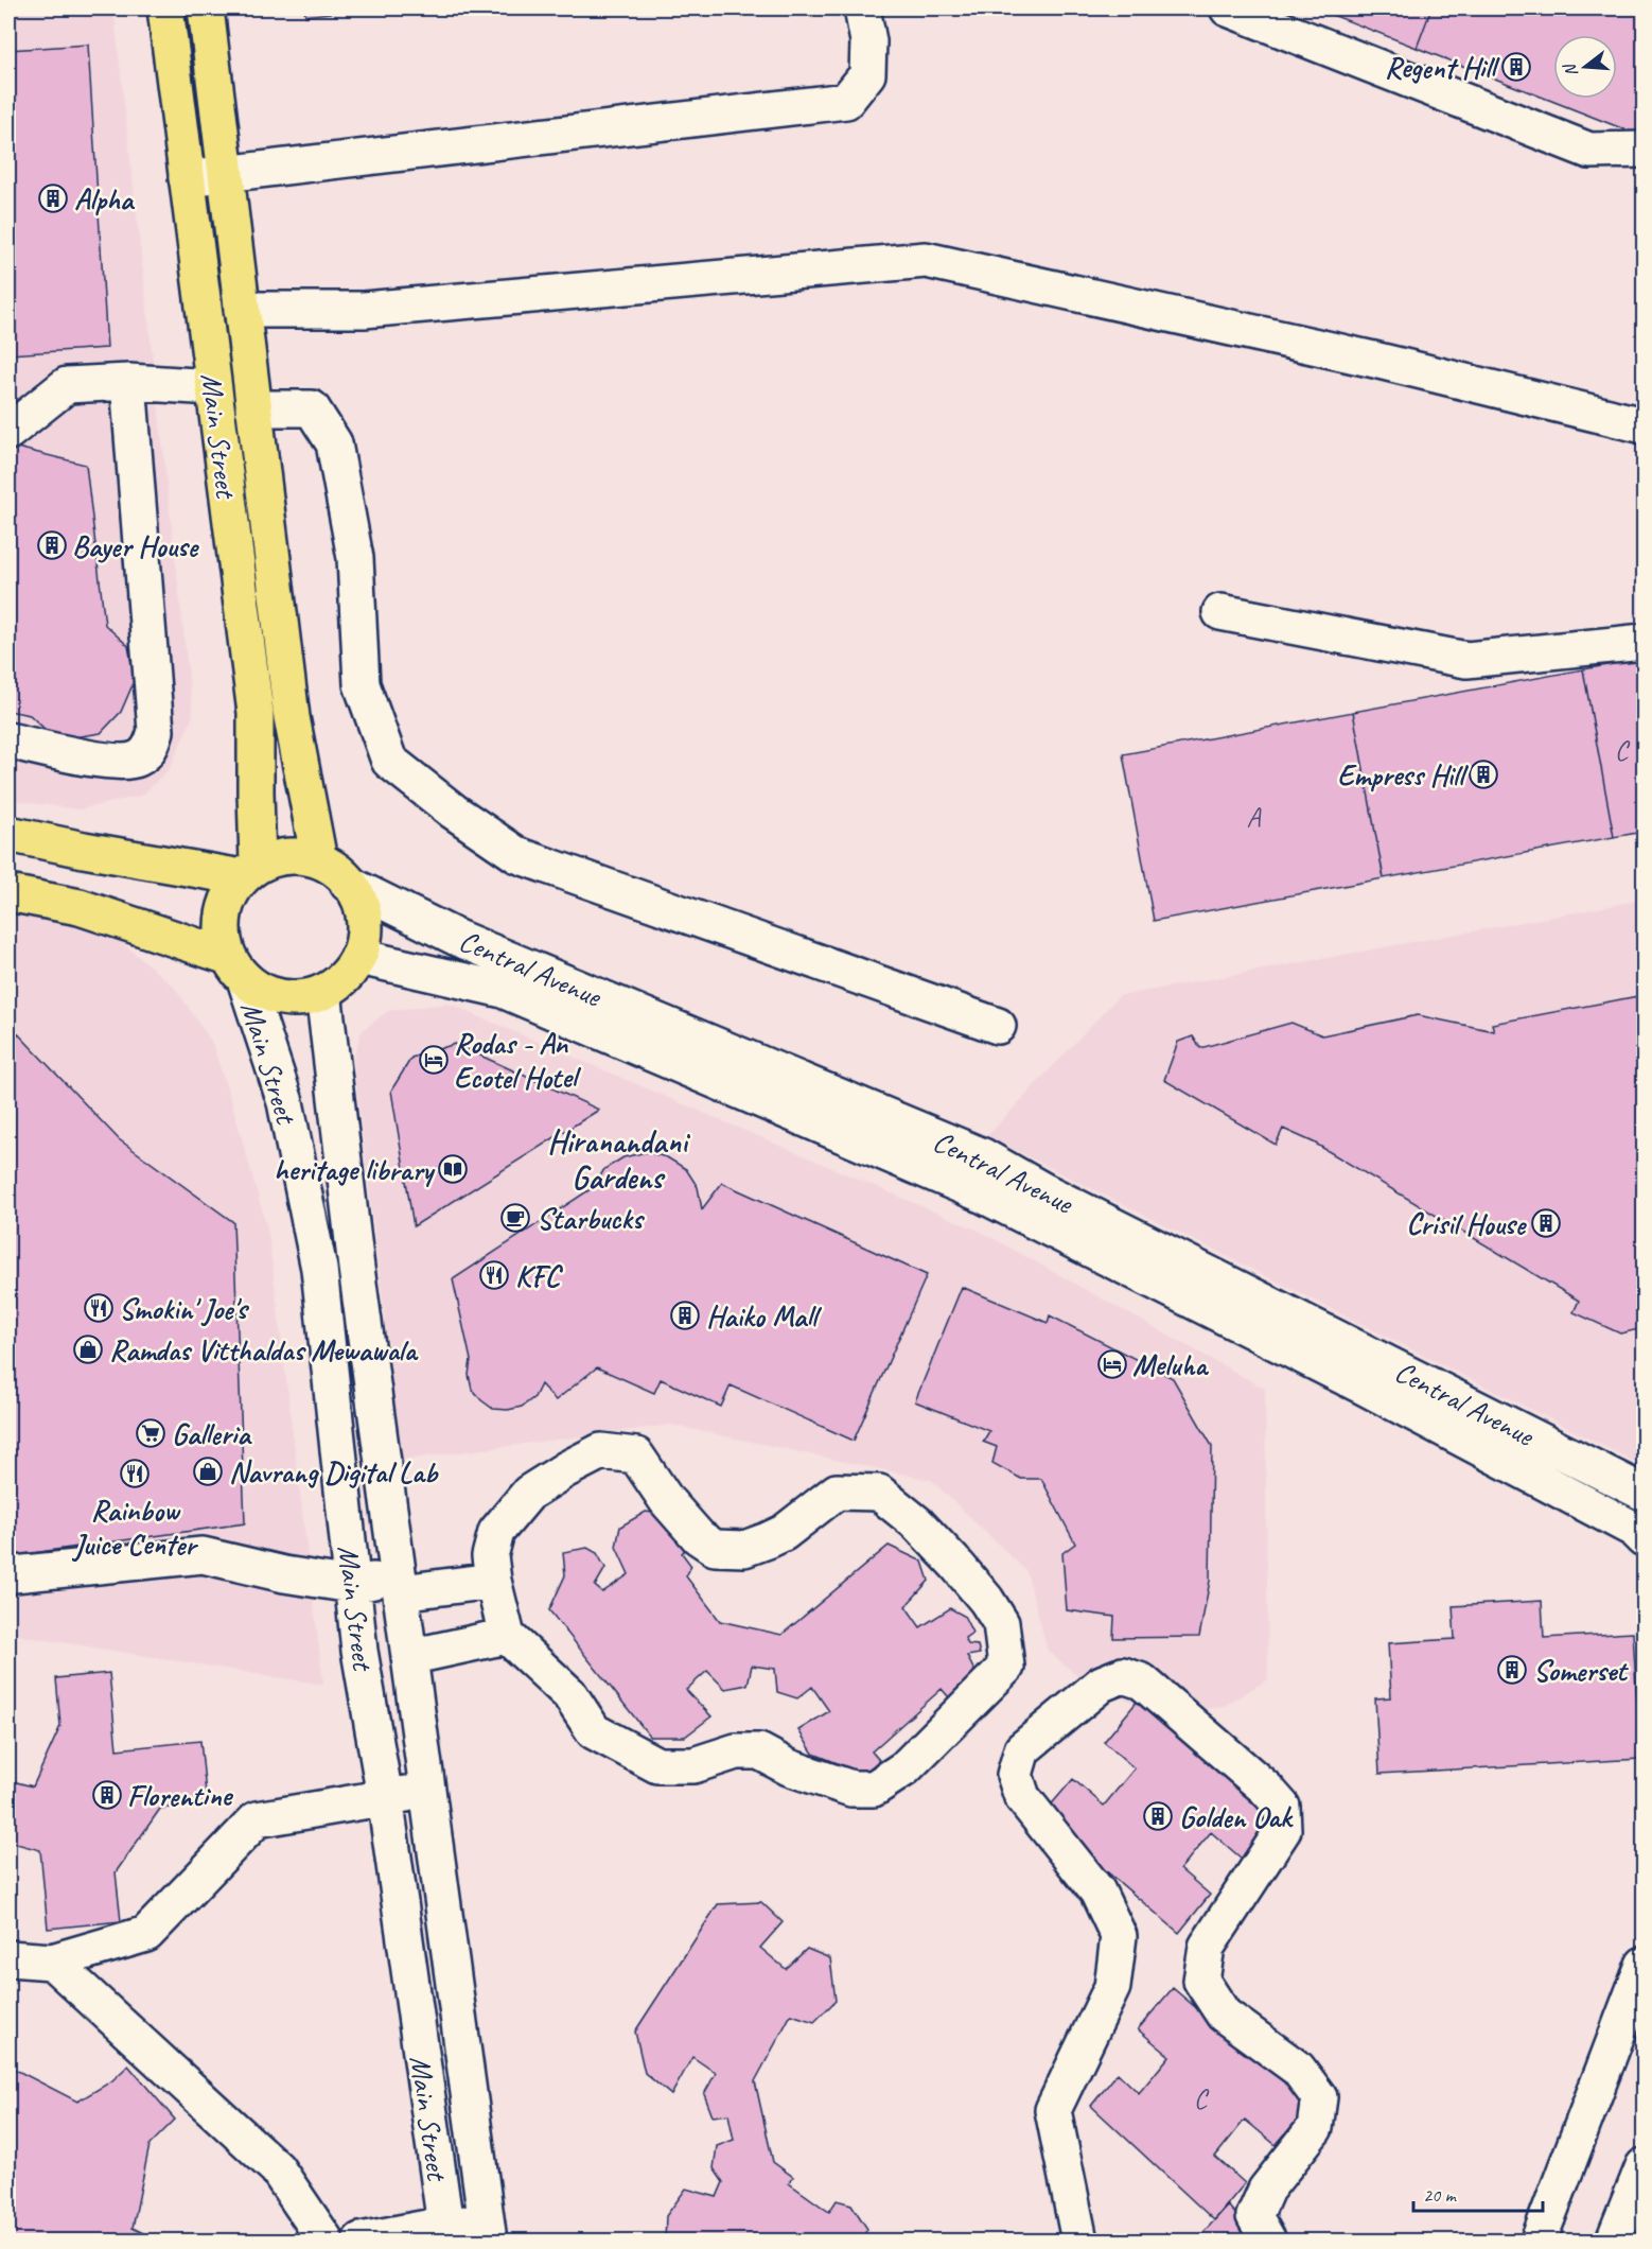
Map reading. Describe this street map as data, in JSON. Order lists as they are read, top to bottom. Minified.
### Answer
{"streets":{"main road":["Main Street"],"street":["Central Avenue"]},"crossings":[["Main Street","Central Avenue"]],"districts":["Hiranandani Gardens"],"places":{"building":["Regent Hill","Alpha","Bayer House","Empress Hill","Crisil House","Haiko Mall","Somerset","Florentine","Golden Oak"],"hotel":["Rodas - An Ecotel Hotel","Meluha"],"library":["heritage library"],"cafe":["Starbucks"],"restaurant":["KFC","Smokin' Joe's","Rainbow Juice Center"],"shop":["Ramdas Vitthaldas Mewawala","Navrang Digital Lab"],"supermarket":["Galleria"]},"house_numbers":["C","A","C"],"scale_bar":"20 m","north":"left"}
